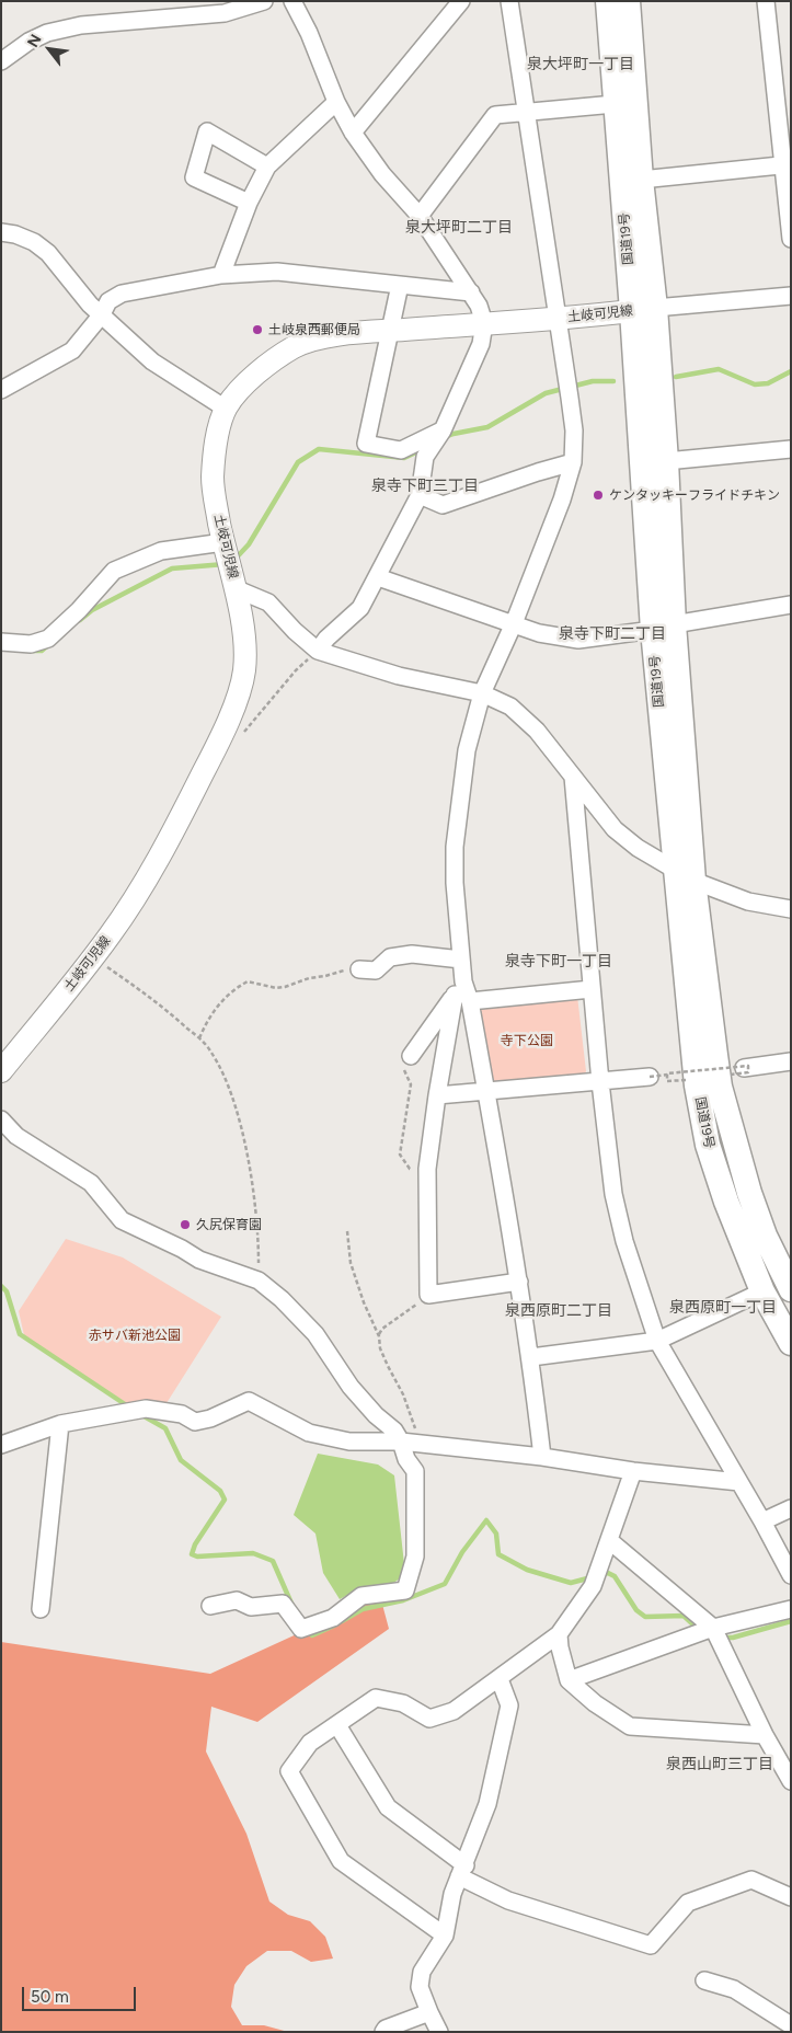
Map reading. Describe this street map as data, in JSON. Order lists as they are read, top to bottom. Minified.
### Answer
{"streets":{"highway":["国道19号"],"main road":["土岐可児線"]},"crossings":[["国道19号","土岐可児線"]],"districts":["泉大坪町一丁目","泉大坪町二丁目","泉寺下町三丁目","泉寺下町二丁目","泉寺下町一丁目","泉西原町一丁目","泉西原町二丁目","泉西山町三丁目"],"parks":["寺下公園","赤サバ新池公園"],"places":["土岐泉西郵便局","ケンタッキーフライドチキン","久尻保育園"],"scale_bar":"50 m","north":"top left"}
